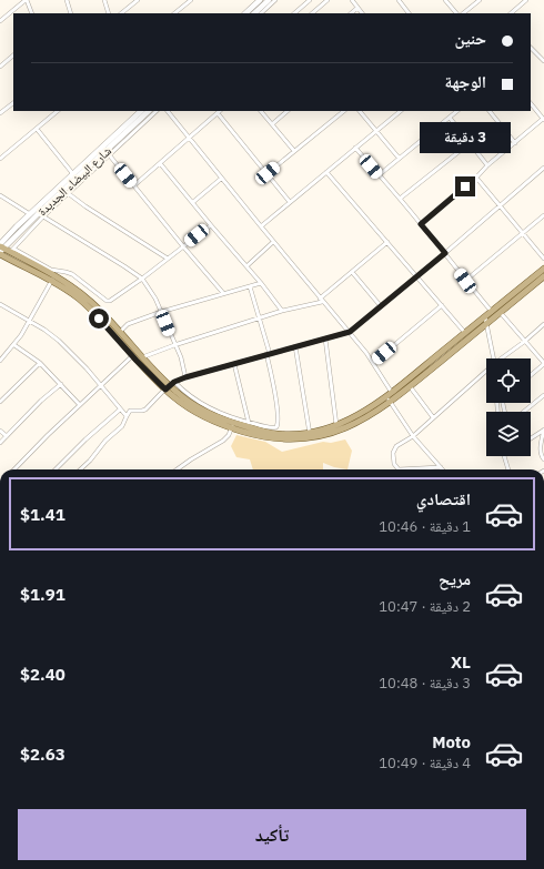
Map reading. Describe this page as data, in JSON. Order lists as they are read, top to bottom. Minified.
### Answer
{"streets":{"street":["شارع البيضاء الجديدة"]},"page":{"banner":["حنين","الوجهة"],"bubble":"3 دقيقة","list":[{"name":"اقتصادي","note":"1 دقيقة · 10:46","value":"$1.41"},{"name":"مريح","note":"2 دقيقة · 10:47","value":"$1.91"},{"name":"XL","note":"3 دقيقة · 10:48","value":"$2.40"},{"name":"Moto","note":"4 دقيقة · 10:49","value":"$2.63"}],"buttons":"تأكيد"}}
